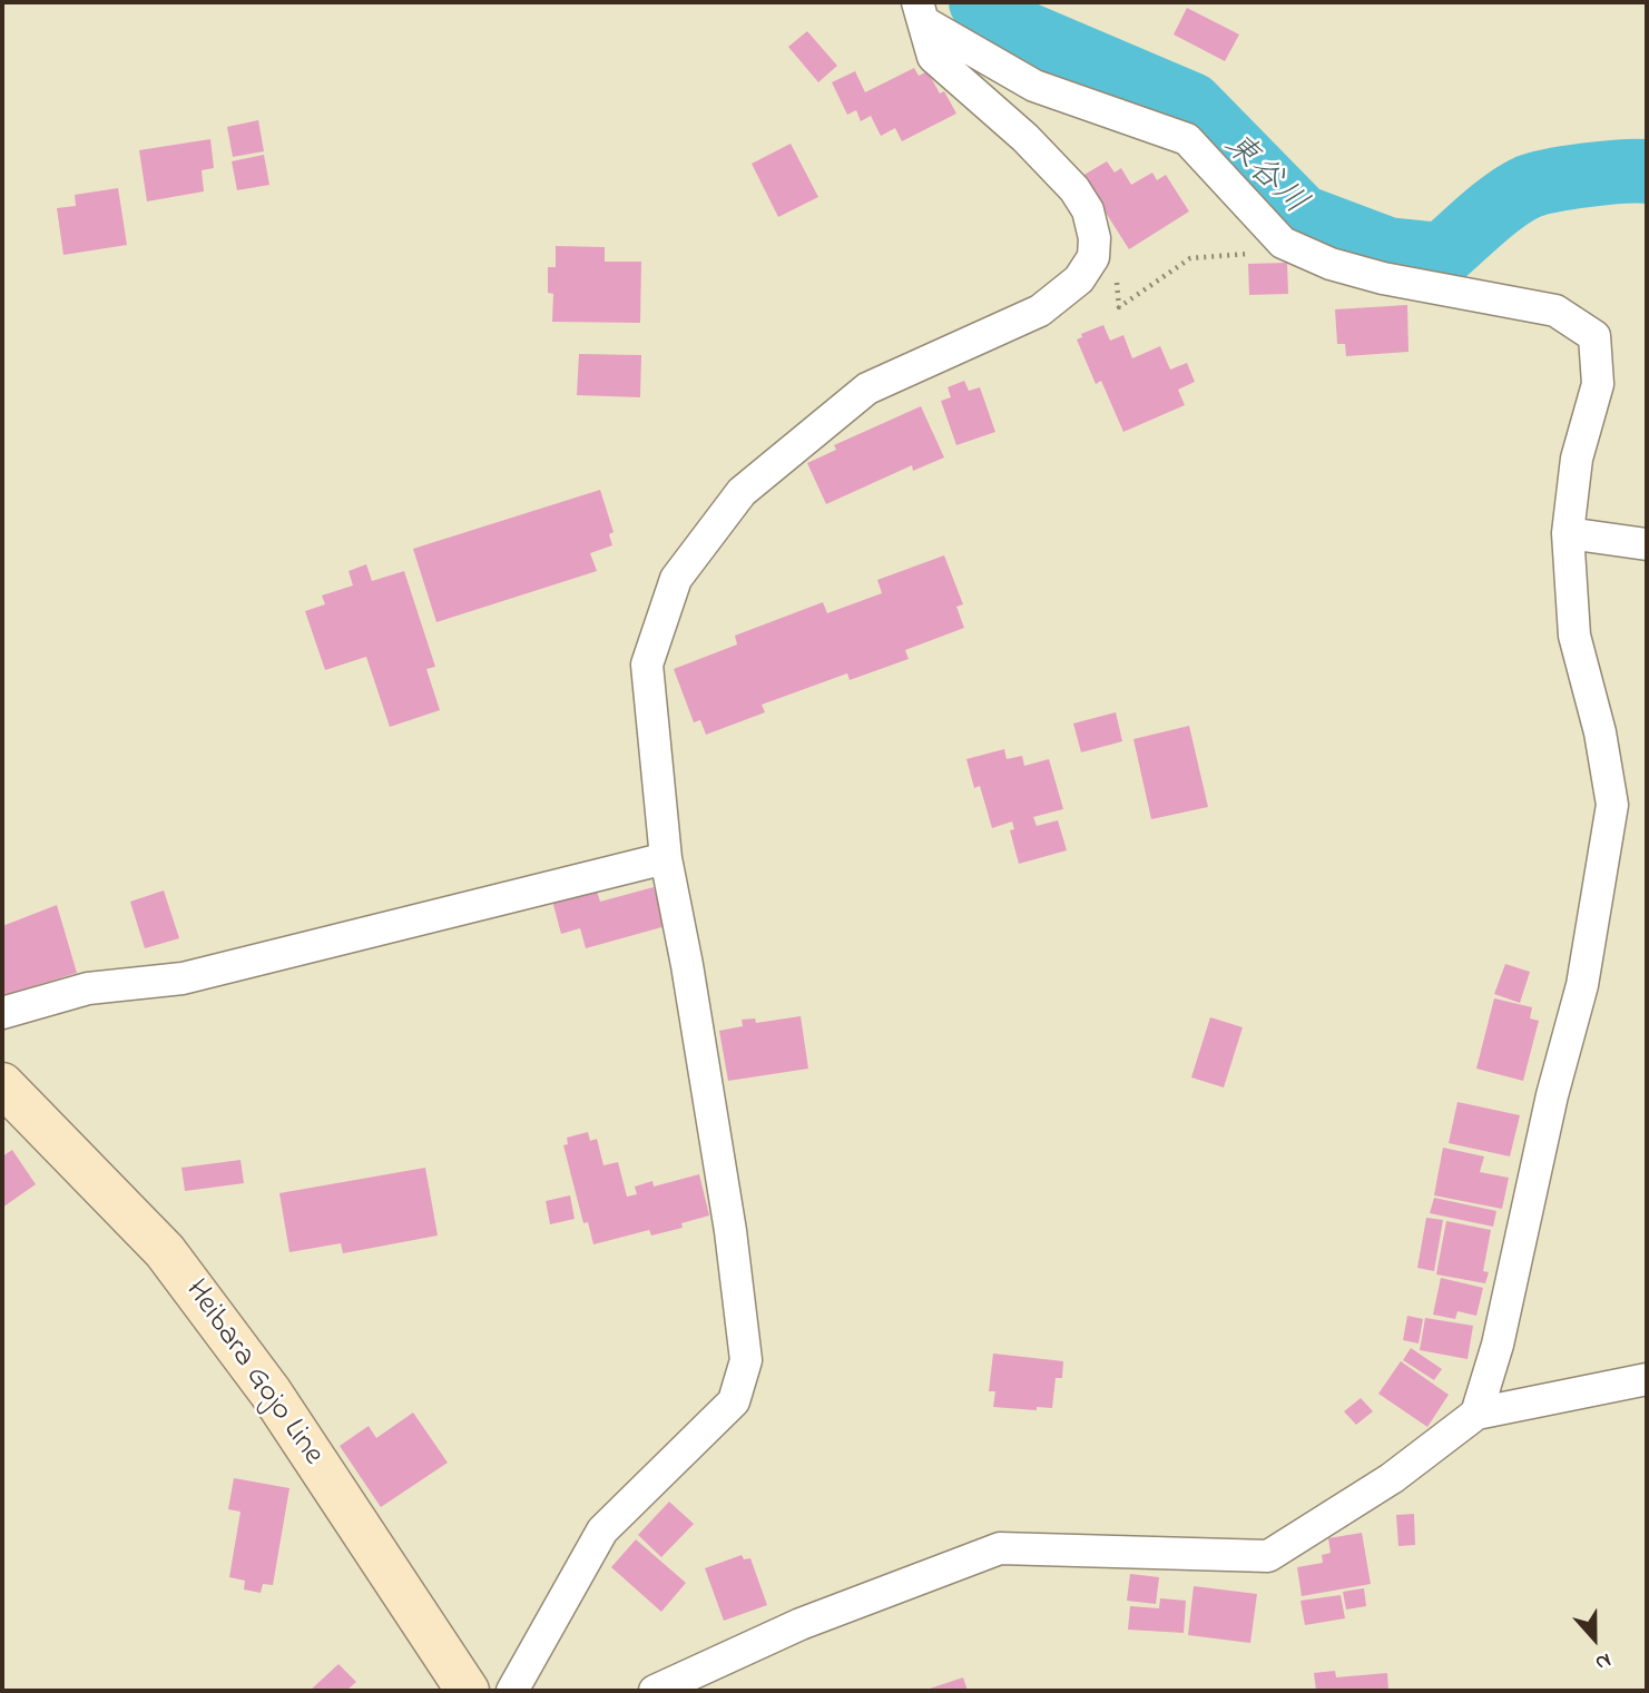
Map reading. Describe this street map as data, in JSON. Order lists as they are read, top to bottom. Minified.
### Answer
{"streets":{"main road":["Heibara Gojo Line"]},"water":["東谷川"],"north":"bottom"}
